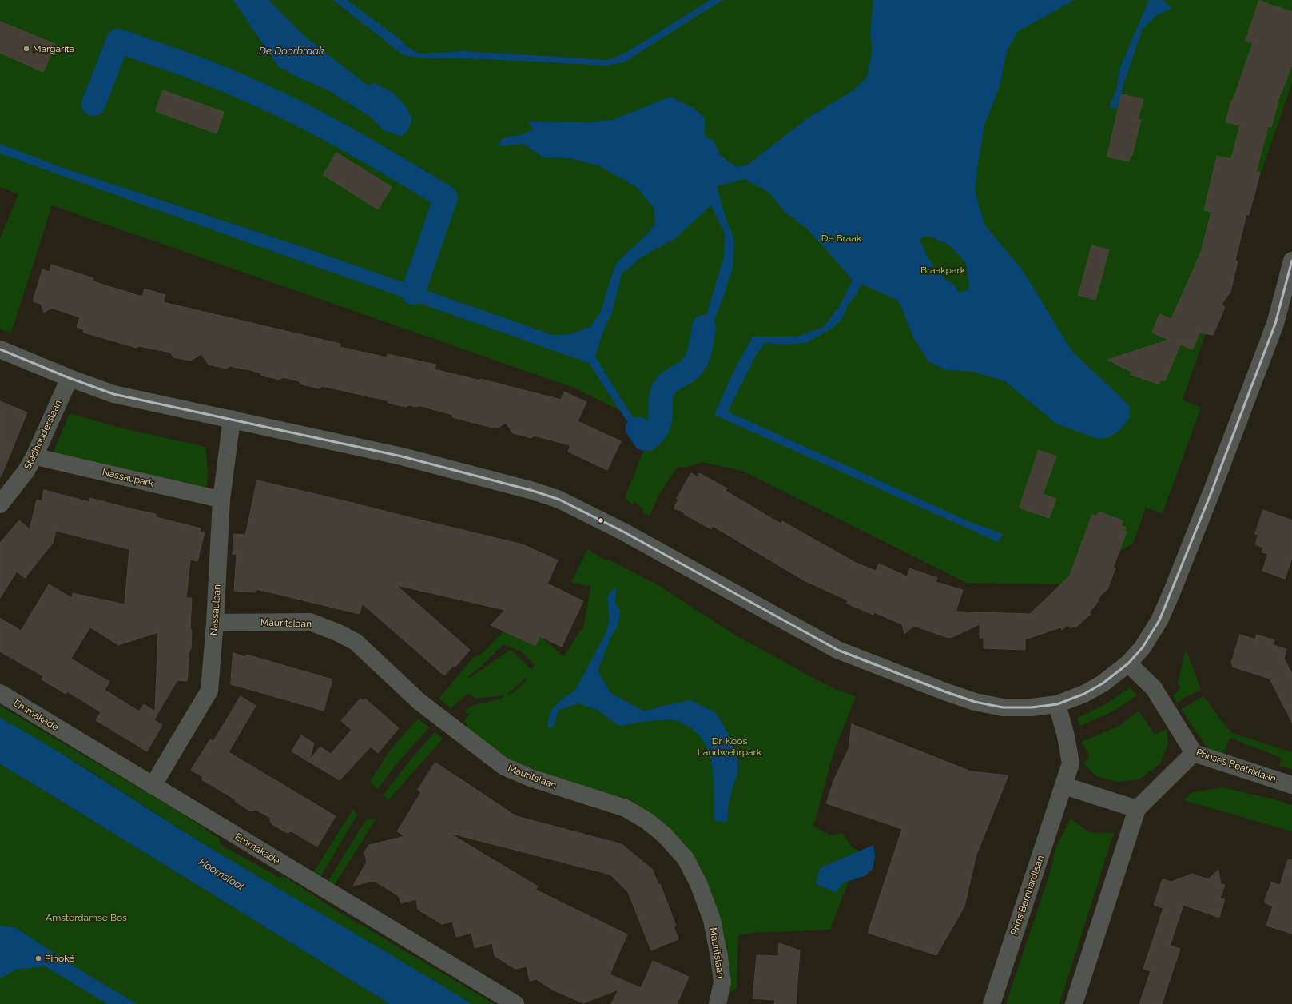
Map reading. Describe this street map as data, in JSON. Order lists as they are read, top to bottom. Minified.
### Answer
{"streets":{"street":["Stadhouderslaan","Nassaupark","Nassaulaan","Mauritslaan","Emmakade","Prinses Beatrixlaan","Prins Bernhardlaan"]},"crossings":[["Stadhouderslaan","Nassaupark"],["Nassaupark","Nassaulaan"],["Nassaulaan","Mauritslaan"],["Nassaulaan","Emmakade"]],"water":["De Doorbraak","Hoornsloot"],"parks":["De Braak","Braakpark","Dr. Koos Landwehrpark","Amsterdamse Bos"],"places":["Margarita","Pinoké"]}
